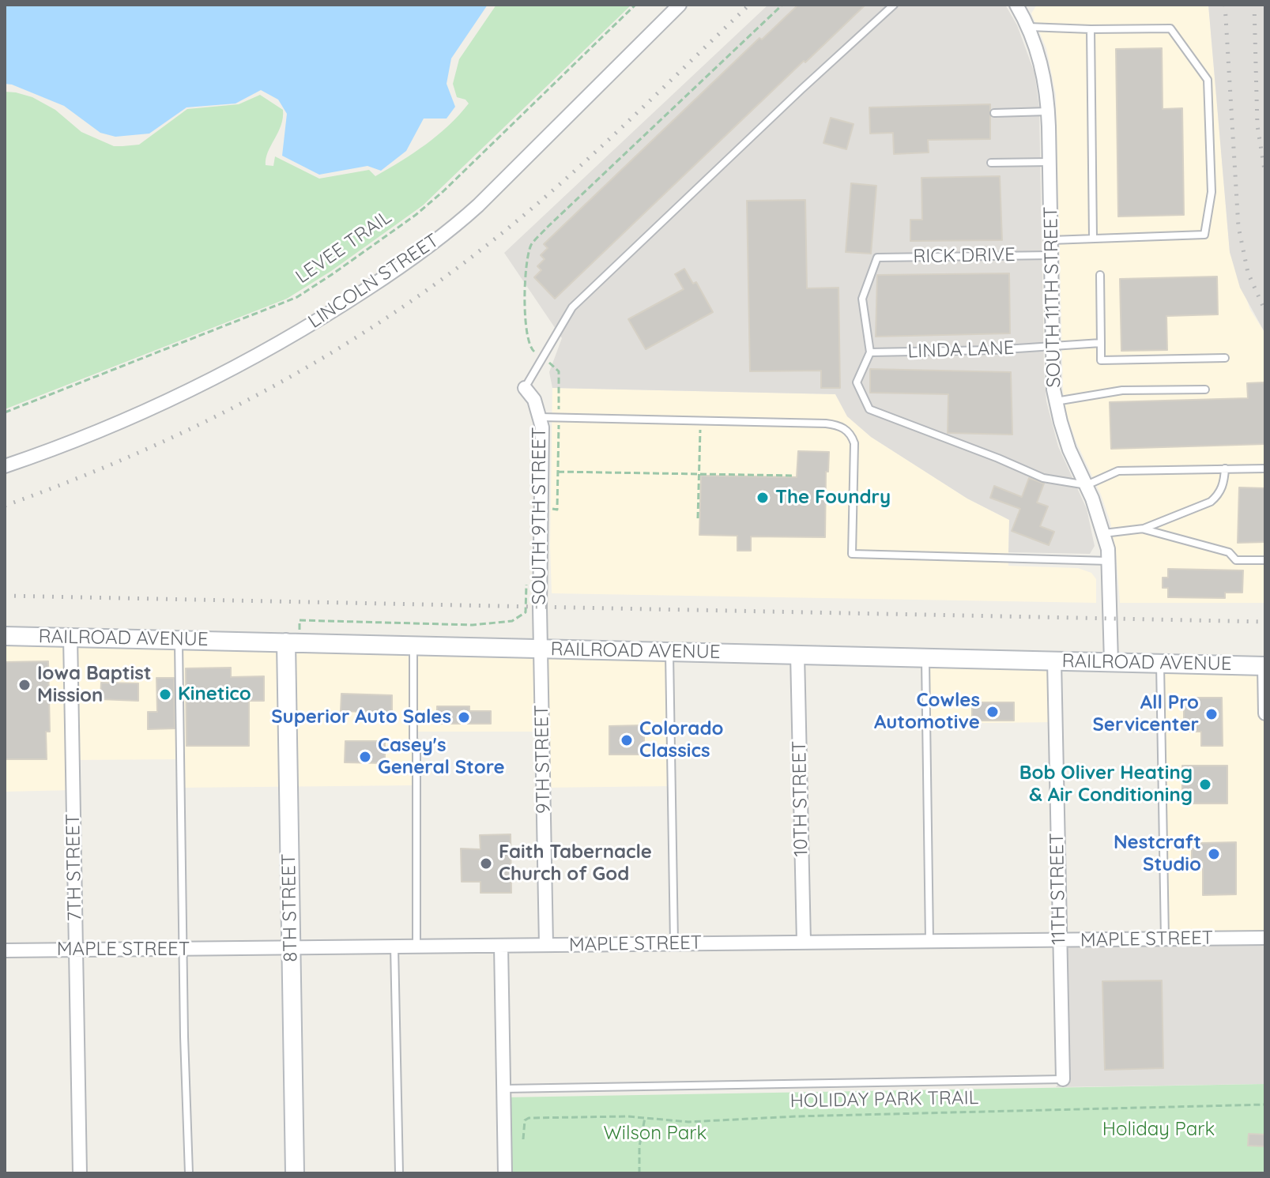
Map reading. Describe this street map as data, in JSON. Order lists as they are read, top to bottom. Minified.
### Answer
{"streets":{"main road":["RAILROAD AVENUE","8TH STREET"],"street":["LINCOLN STREET","SOUTH 11TH STREET","SOUTH 9TH STREET","9TH STREET","10TH STREET","7TH STREET","11TH STREET","MAPLE STREET"],"lane":["RICK DRIVE","LINDA LANE"],"path":["LEVEE TRAIL","HOLIDAY PARK TRAIL"]},"crossings":[["RICK DRIVE","SOUTH 11TH STREET"],["RICK DRIVE","LINDA LANE"],["SOUTH 11TH STREET","LINDA LANE"],["SOUTH 11TH STREET","RAILROAD AVENUE"],["SOUTH 9TH STREET","RAILROAD AVENUE"],["SOUTH 9TH STREET","9TH STREET"],["RAILROAD AVENUE","9TH STREET"],["RAILROAD AVENUE","10TH STREET"],["RAILROAD AVENUE","7TH STREET"],["RAILROAD AVENUE","11TH STREET"],["RAILROAD AVENUE","8TH STREET"],["9TH STREET","MAPLE STREET"],["10TH STREET","MAPLE STREET"],["7TH STREET","MAPLE STREET"],["11TH STREET","MAPLE STREET"],["8TH STREET","MAPLE STREET"]],"parks":["Holiday Park","Wilson Park"],"places":["The Foundry","Iowa Baptist Mission","Kinetico","Cowles Automotive","All Pro Servicenter","Superior Auto Sales","Colorado Classics","Casey's General Store","Bob Oliver Heating & Air Conditioning","Nestcraft Studio","Faith Tabernacle Church of God"]}
